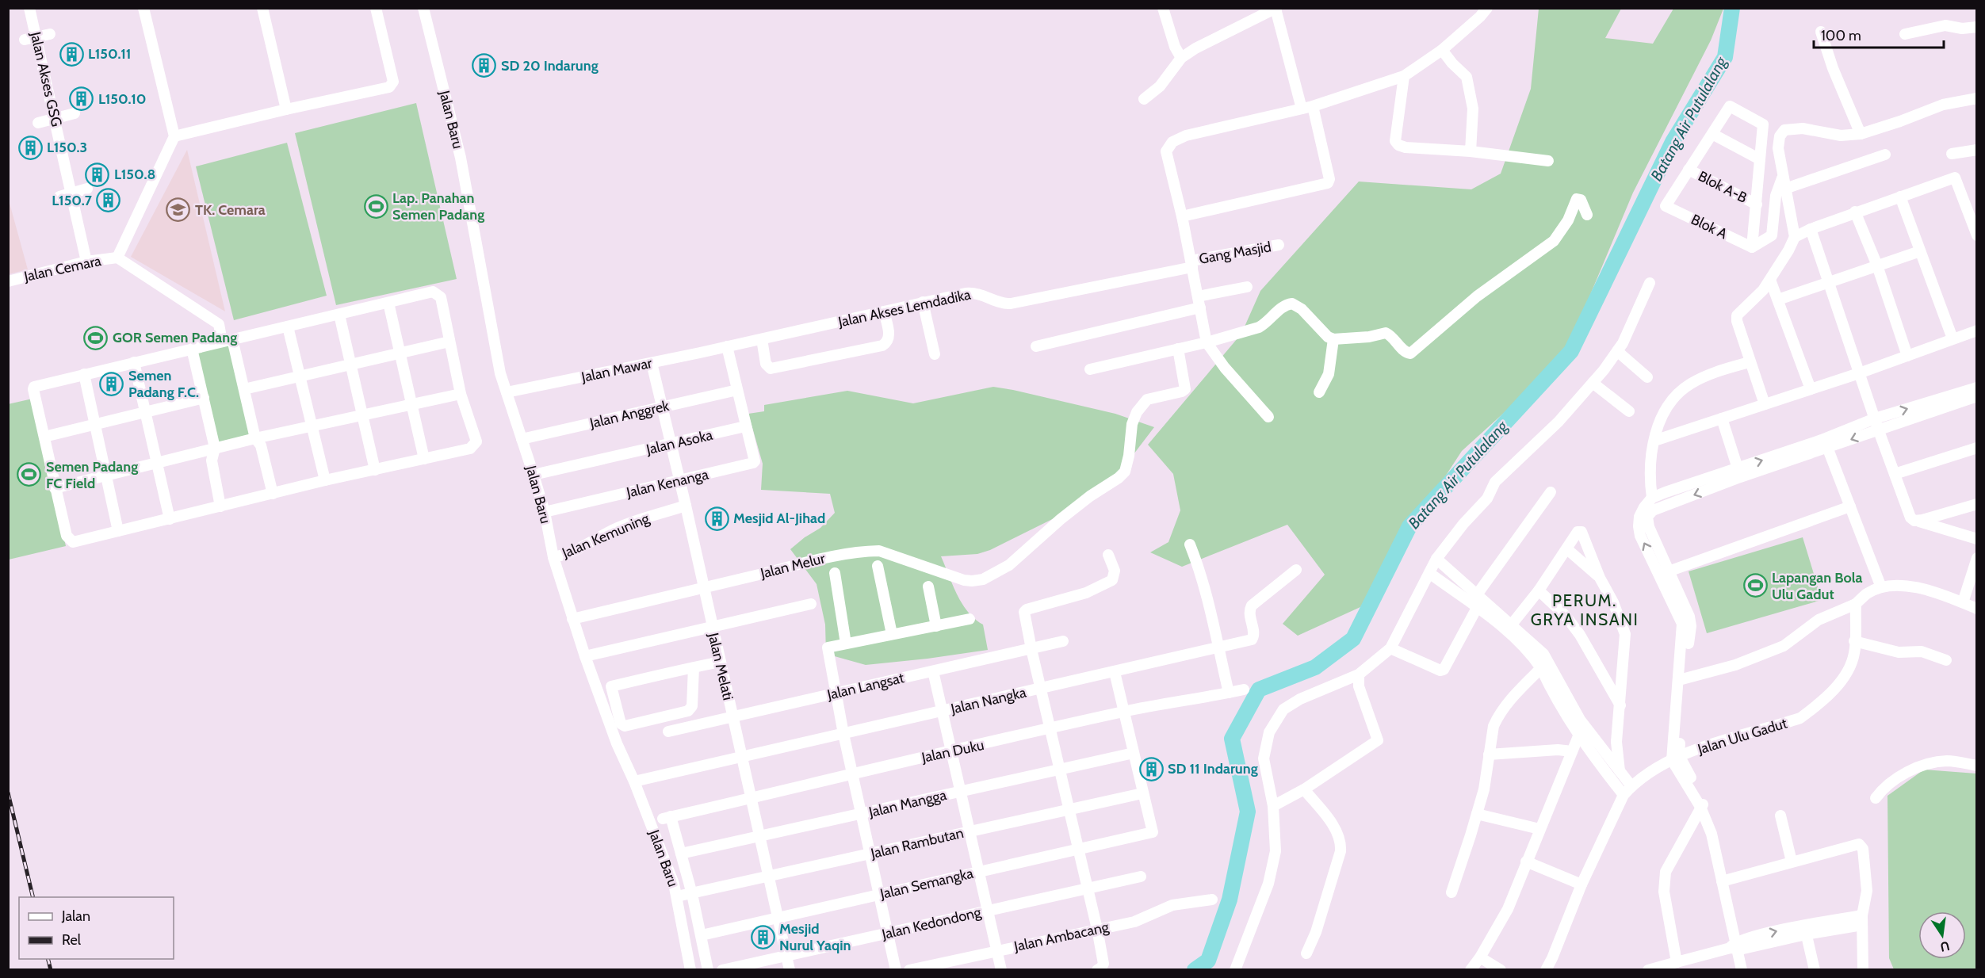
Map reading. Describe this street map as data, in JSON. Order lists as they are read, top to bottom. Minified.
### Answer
{"streets":{"street":["Jalan Akses GSG","Jalan Baru","Blok A-B","Blok A","Gang Masjid","Jalan Cemara","Jalan Akses Lemdadika","Jalan Mawar","Jalan Anggrek","Jalan Asoka","Jalan Kenanga","Jalan Kemuning","Jalan Melur","Jalan Melati","Jalan Langsat","Jalan Nangka","Jalan Ulu Gadut","Jalan Duku","Jalan Mangga","Jalan Rambutan","Jalan Semangka","Jalan Kedondong","Jalan Ambacang"]},"crossings":[["Jalan Akses GSG","Jalan Cemara"],["Jalan Baru","Jalan Mawar"],["Jalan Baru","Jalan Anggrek"],["Jalan Baru","Jalan Asoka"],["Jalan Baru","Jalan Kenanga"],["Jalan Baru","Jalan Kemuning"],["Jalan Baru","Jalan Melur"],["Jalan Baru","Jalan Nangka"],["Jalan Baru","Jalan Rambutan"],["Blok A-B","Blok A"],["Gang Masjid","Jalan Akses Lemdadika"],["Jalan Akses Lemdadika","Jalan Mawar"],["Jalan Mawar","Jalan Melati"],["Jalan Anggrek","Jalan Melati"],["Jalan Asoka","Jalan Kenanga"],["Jalan Asoka","Jalan Melati"],["Jalan Kenanga","Jalan Melati"],["Jalan Kemuning","Jalan Melati"],["Jalan Melur","Jalan Melati"],["Jalan Melati","Jalan Langsat"],["Jalan Melati","Jalan Nangka"],["Jalan Melati","Jalan Duku"],["Jalan Melati","Jalan Mangga"],["Jalan Melati","Jalan Rambutan"],["Jalan Melati","Jalan Semangka"],["Jalan Melati","Jalan Kedondong"],["Jalan Duku","Jalan Mangga"],["Jalan Rambutan","Jalan Semangka"]],"districts":["PERUM. GRYA INSANI"],"water":["Batang Air Putulalang"],"places":{"building":["L150.11","SD 20 Indarung","L150.10","L150.3","L150.8","L150.7","Semen Padang F.C.","Mesjid Al-Jihad","SD 11 Indarung","Mesjid Nurul Yaqin"],"sports":["Lap. Panahan Semen Padang","GOR Semen Padang","Semen Padang FC Field","Lapangan Bola Ulu Gadut"],"school or university":["TK. Cemara"]},"legend":["Jalan","Rel"],"scale_bar":"100 m","north":"bottom"}
